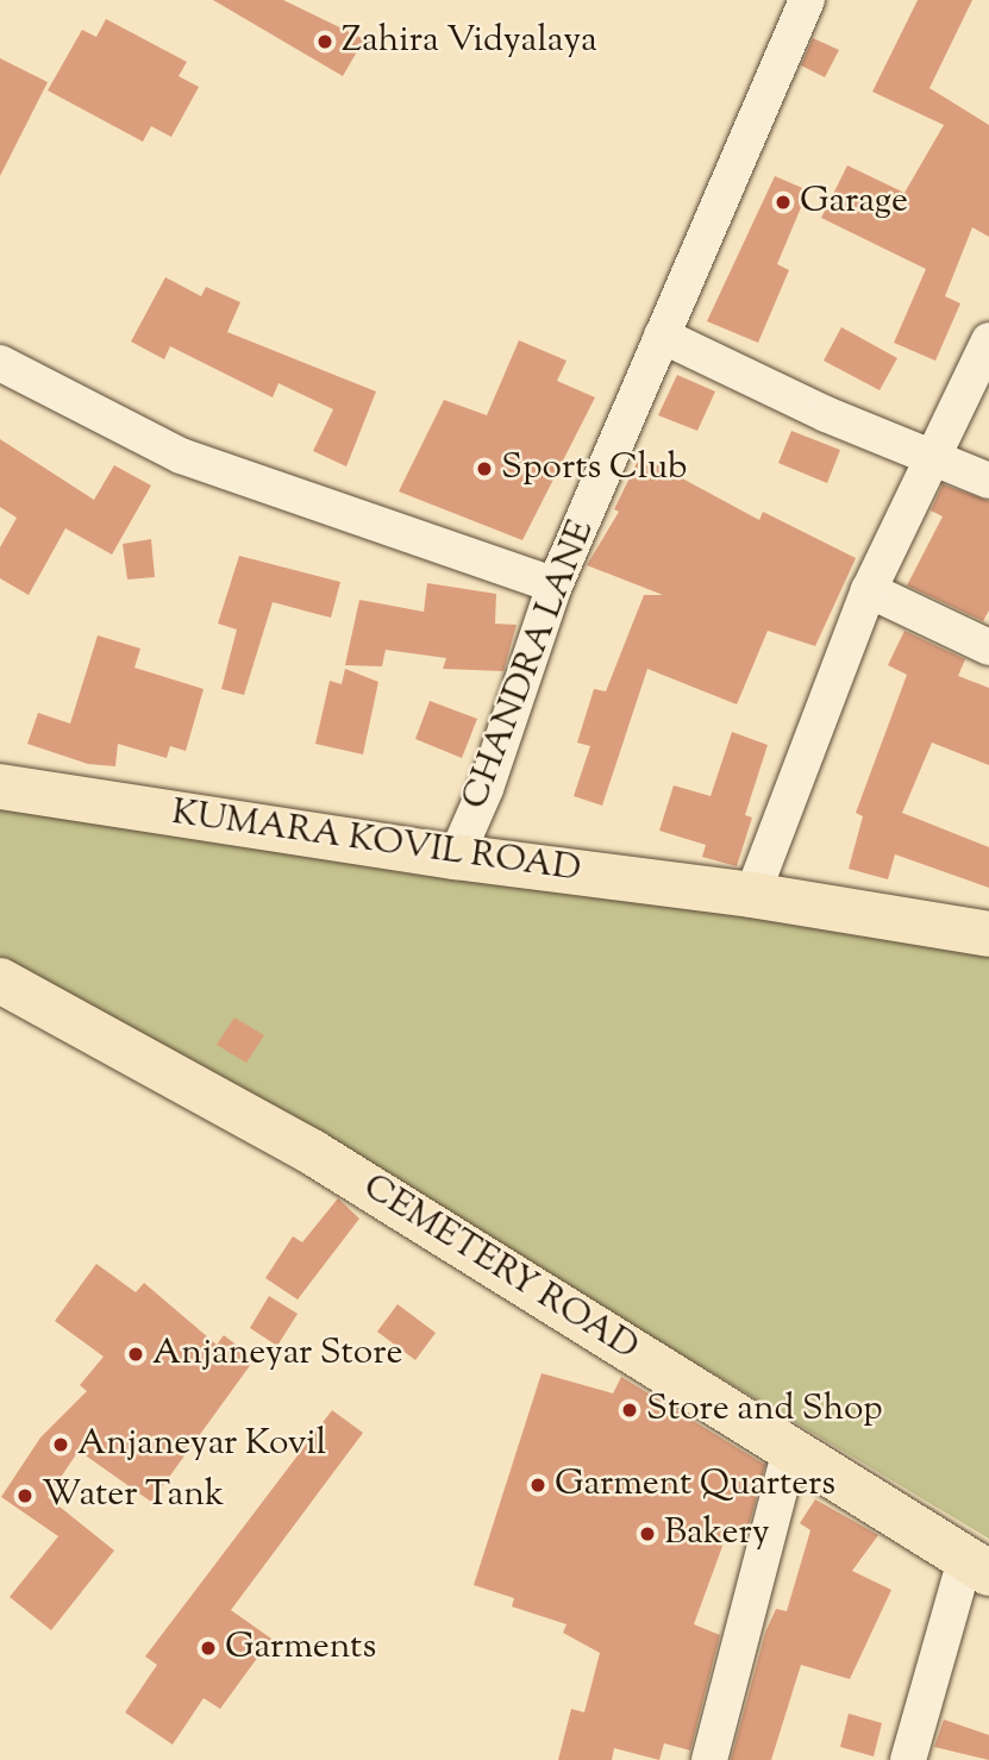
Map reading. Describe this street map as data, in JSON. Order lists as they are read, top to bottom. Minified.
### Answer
{"streets":{"main road":["KUMARA KOVIL ROAD","CEMETERY ROAD"],"street":["CHANDRA LANE"]},"crossings":[["CHANDRA LANE","KUMARA KOVIL ROAD"]],"places":["Zahira Vidyalaya","Garage","Sports Club","Anjaneyar Store","Store and Shop","Anjaneyar Kovil","Garment Quarters","Water Tank","Bakery","Garments"]}
